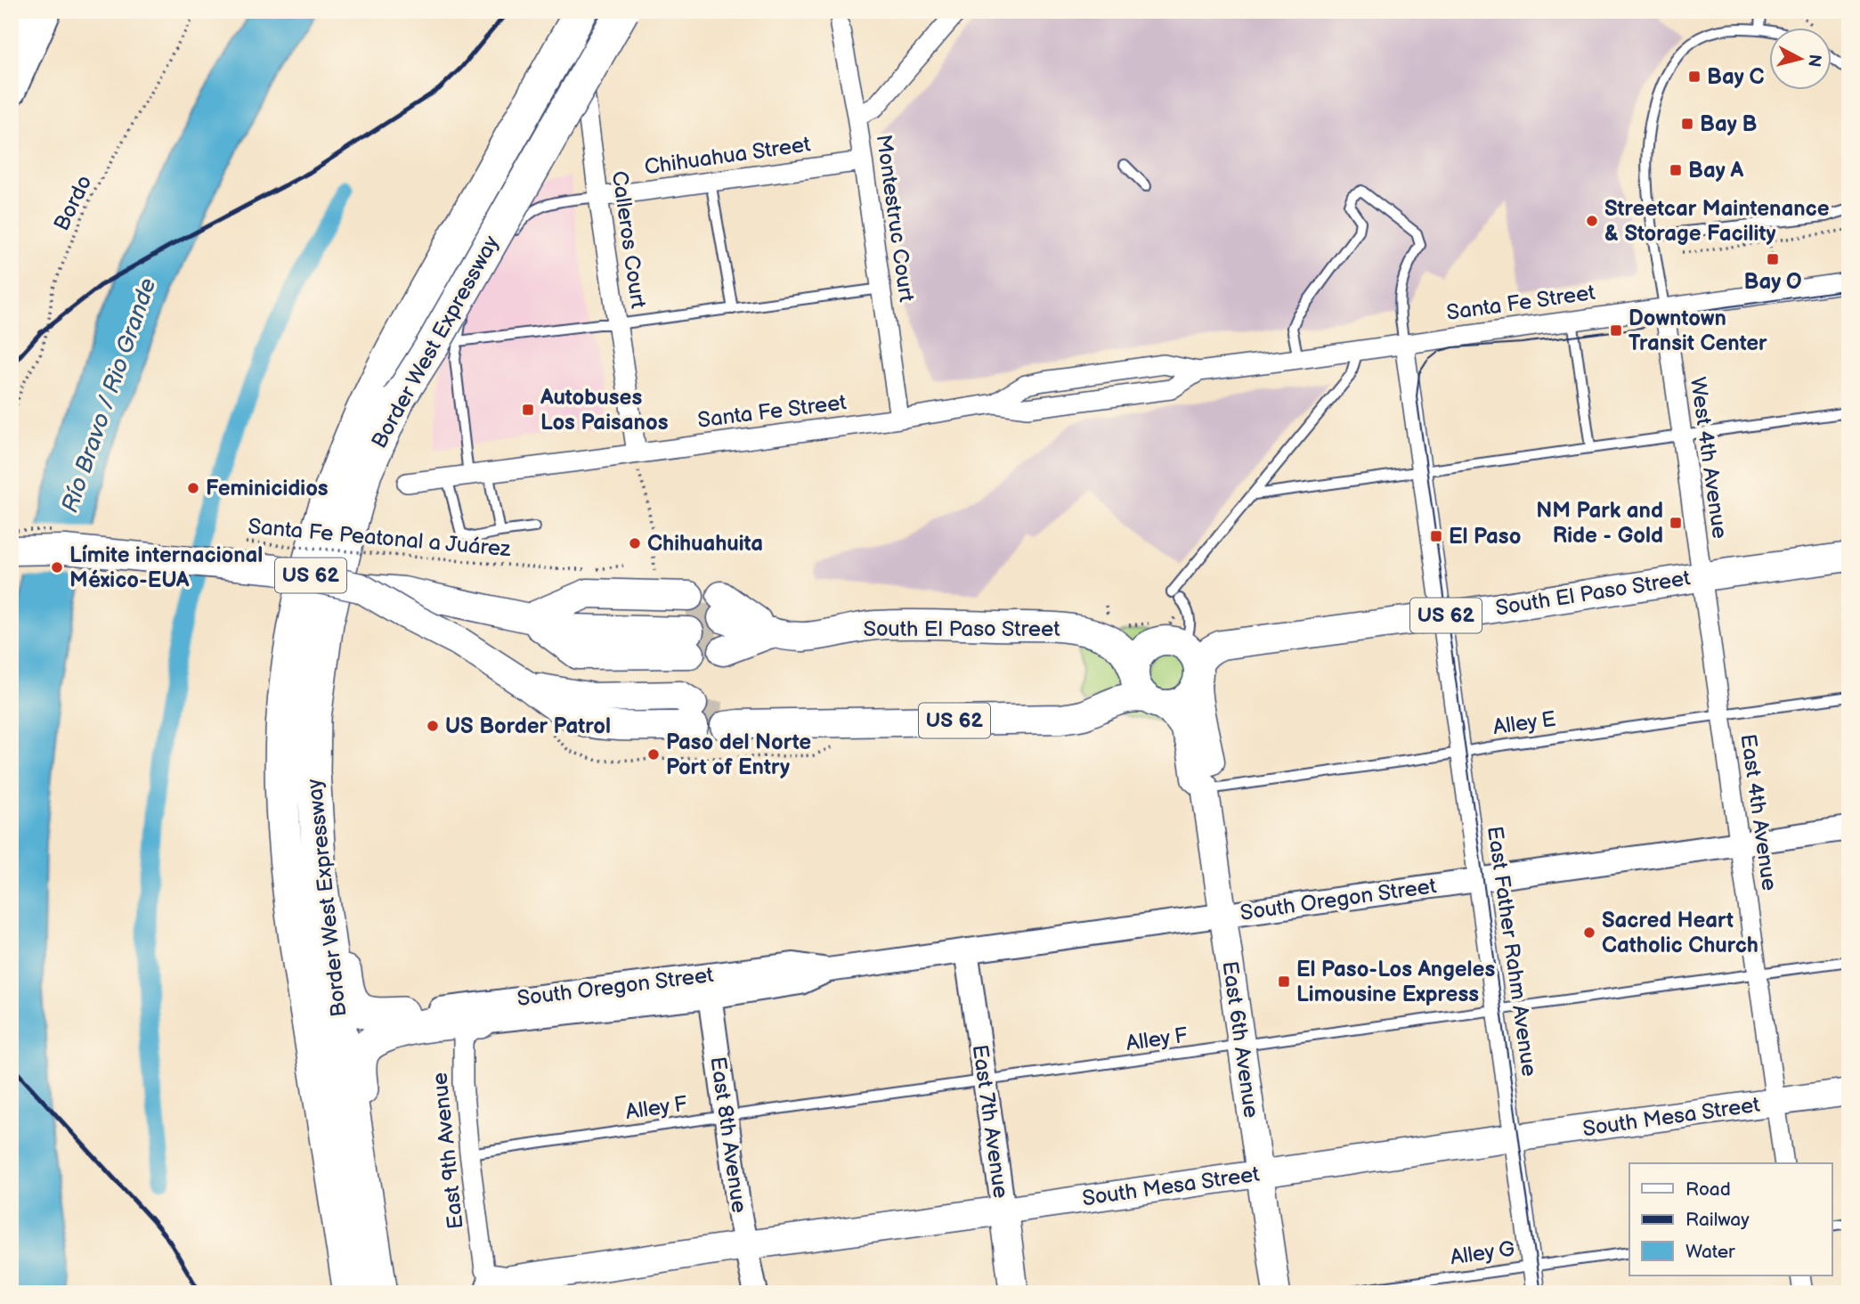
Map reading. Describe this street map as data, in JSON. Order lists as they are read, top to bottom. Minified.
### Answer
{"streets":{"highway":["Border West Expressway"],"main road":["US 62","South El Paso Street","East 6th Avenue","South Mesa Street","East 7th Avenue"],"street":["Chihuahua Street","Montestruc Court","Calleros Court","Santa Fe Street","West 4th Avenue","East 4th Avenue","South Oregon Street","East Father Rahm Avenue","East 8th Avenue","East 9th Avenue"],"lane":["Alley E","Alley F","Alley G"],"path":["Bordo","Santa Fe Peatonal a Juárez"]},"crossings":[["Chihuahua Street","Montestruc Court"],["Chihuahua Street","Calleros Court"],["Montestruc Court","Santa Fe Street"],["Calleros Court","Santa Fe Street"],["Calleros Court","Border West Expressway"],["Santa Fe Street","West 4th Avenue"],["Santa Fe Street","East Father Rahm Avenue"],["West 4th Avenue","South El Paso Street"],["West 4th Avenue","East 4th Avenue"],["US 62","South El Paso Street"],["US 62","East 6th Avenue"],["South El Paso Street","East 4th Avenue"],["South El Paso Street","East Father Rahm Avenue"],["South El Paso Street","East 6th Avenue"],["Alley E","East 4th Avenue"],["Alley E","East Father Rahm Avenue"],["Alley E","East 6th Avenue"],["East 4th Avenue","South Oregon Street"],["East 4th Avenue","Alley F"],["East 4th Avenue","South Mesa Street"],["South Oregon Street","East Father Rahm Avenue"],["South Oregon Street","East 6th Avenue"],["South Oregon Street","East 7th Avenue"],["South Oregon Street","East 8th Avenue"],["South Oregon Street","East 9th Avenue"],["East Father Rahm Avenue","Alley F"],["East Father Rahm Avenue","South Mesa Street"],["East Father Rahm Avenue","Alley G"],["Alley F","East 6th Avenue"],["Alley F","East 7th Avenue"],["Alley F","East 8th Avenue"],["Alley F","East 9th Avenue"],["East 6th Avenue","South Mesa Street"],["South Mesa Street","East 7th Avenue"],["South Mesa Street","East 8th Avenue"],["South Mesa Street","East 9th Avenue"]],"water":["Río Bravo / Rio Grande"],"places":{"transit":["Bay C","Bay B","Bay A","Bay O","Downtown Transit Center","Autobuses Los Paisanos","NM Park and Ride - Gold","El Paso","El Paso-Los Angeles Limousine Express"],"other":["Streetcar Maintenance & Storage Facility","Feminicidios","Chihuahuita","Límite internacional México-EUA","US Border Patrol","Paso del Norte Port of Entry","Sacred Heart Catholic Church"]},"legend":["Road","Railway","Water"],"north":"right"}
